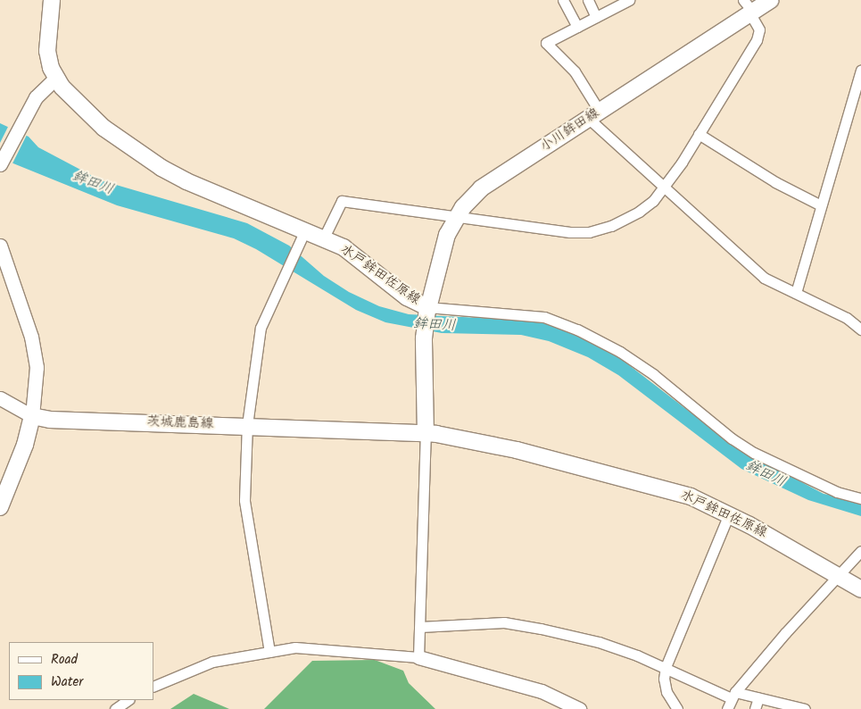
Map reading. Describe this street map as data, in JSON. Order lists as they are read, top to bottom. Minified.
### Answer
{"streets":{"main road":["小川鉾田線","水戸鉾田佐原線","茨城鹿島線"]},"crossings":[["小川鉾田線","水戸鉾田佐原線"],["水戸鉾田佐原線","茨城鹿島線"]],"water":["鉾田川"],"legend":["Road","Water"]}
